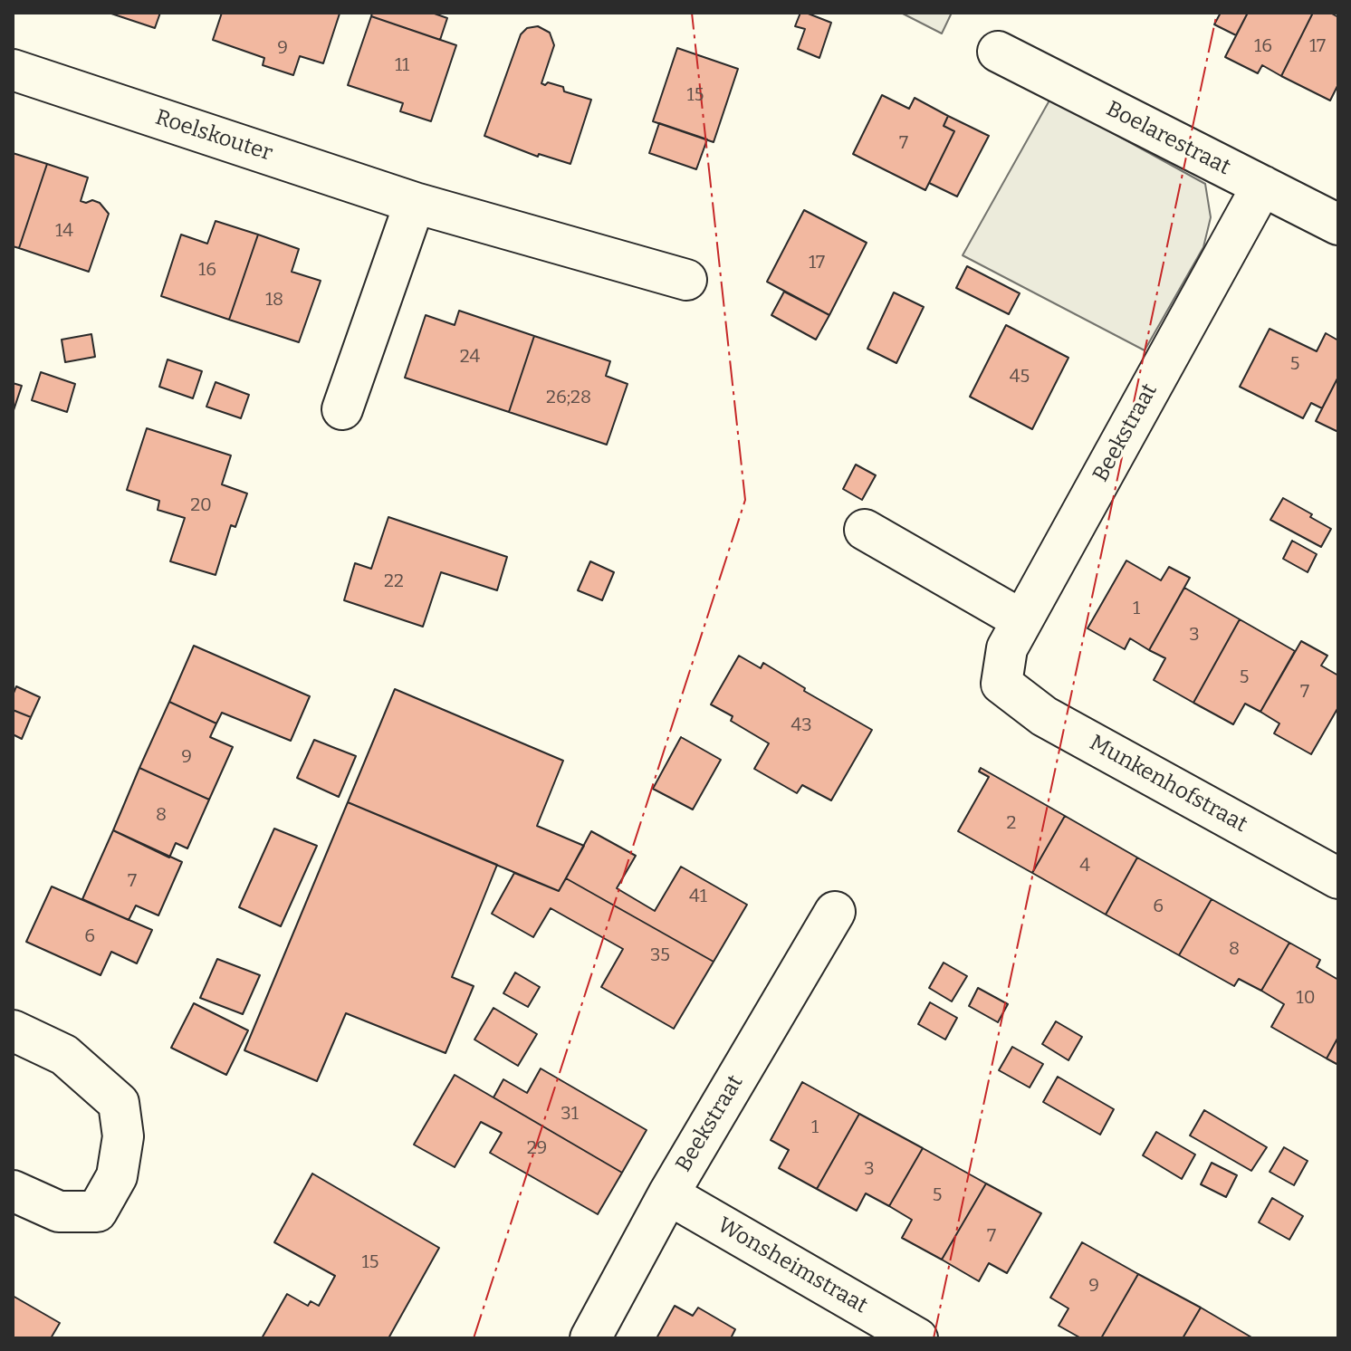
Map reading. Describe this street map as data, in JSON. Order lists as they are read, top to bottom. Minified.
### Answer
{"streets":{"street":["Roelskouter","Boelarestraat","Beekstraat","Munkenhofstraat","Wonsheimstraat"]},"crossings":[["Boelarestraat","Beekstraat"],["Beekstraat","Munkenhofstraat"],["Beekstraat","Wonsheimstraat"]],"house_numbers":["16","17","9","11","15","7","14","17","16","18","24","5","45","26;28","20","22","1","3","5","7","43","9","8","2","4","7","41","6","6","8","35","10","31","1","29","3","5","7","15","9"]}
